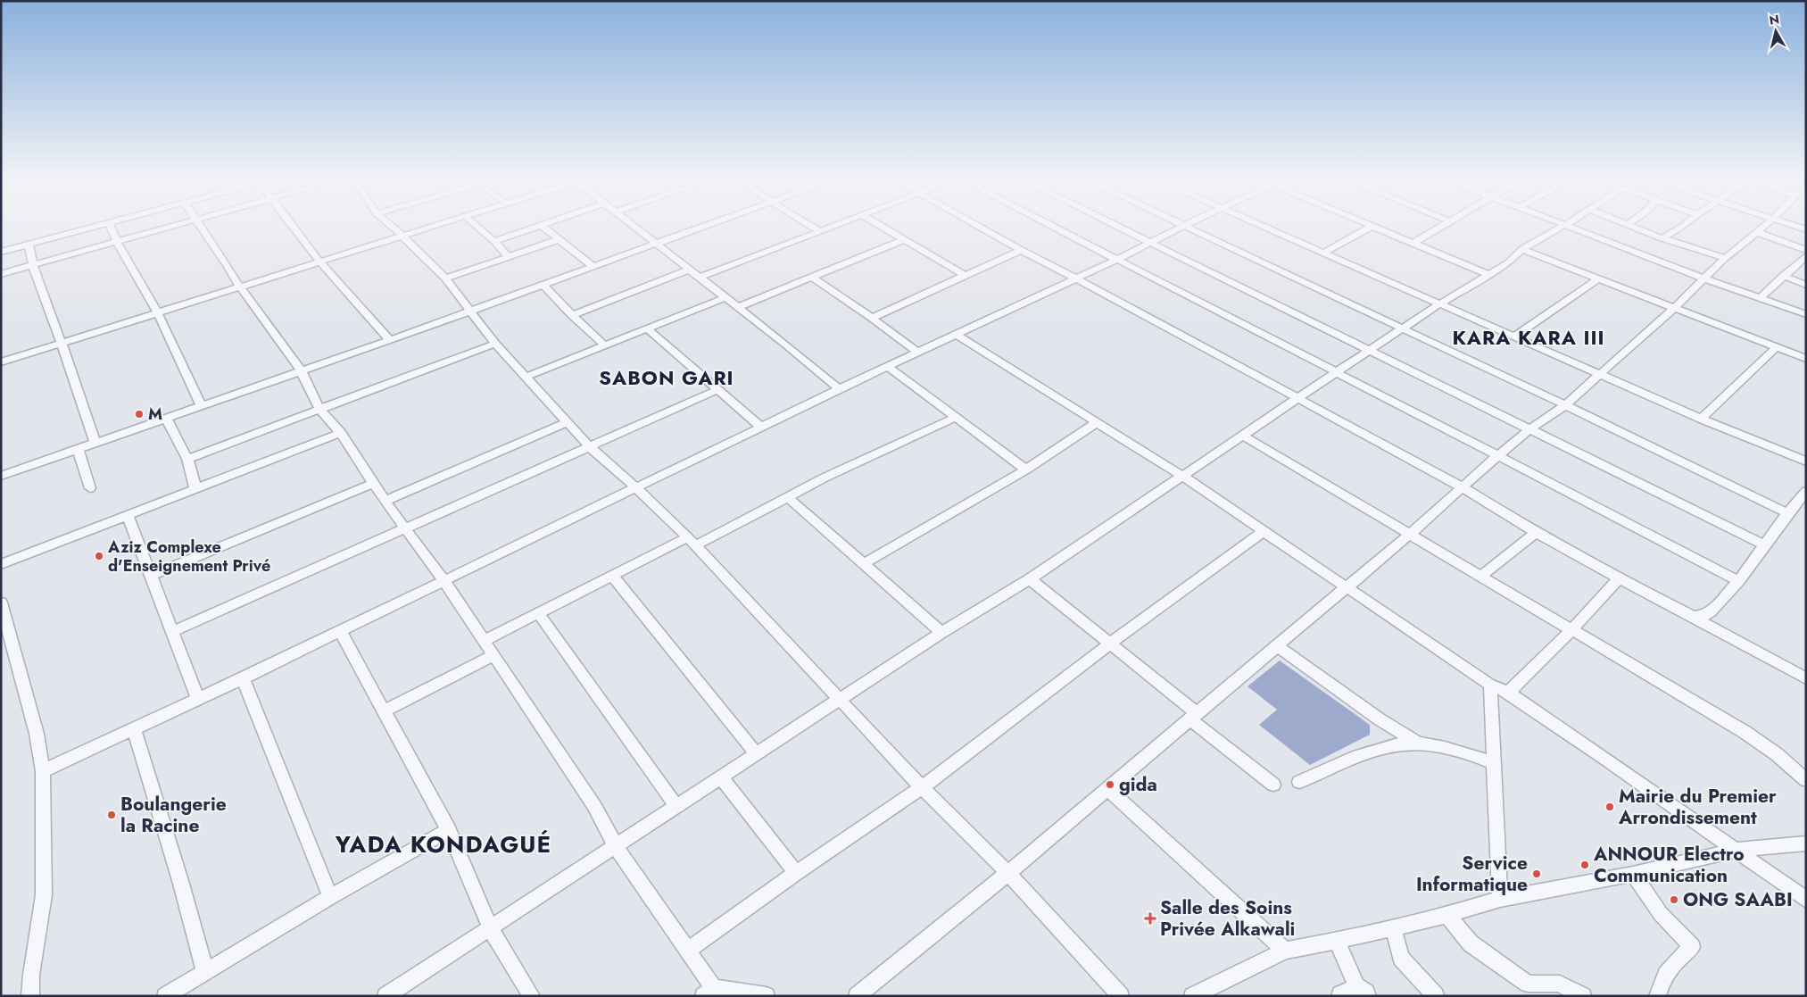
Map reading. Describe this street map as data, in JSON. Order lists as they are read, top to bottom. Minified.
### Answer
{"districts":["KARA KARA III","SABON GARI","YADA KONDAGUÉ"],"places":{"other":["M","Aziz Complexe d'Enseignement Privé","gida","Mairie du Premier Arrondissement","Boulangerie la Racine","ANNOUR Electro Communication","Service Informatique","ONG SAABI"],"health":["Salle des Soins Privée Alkawali"]},"north":"top"}
